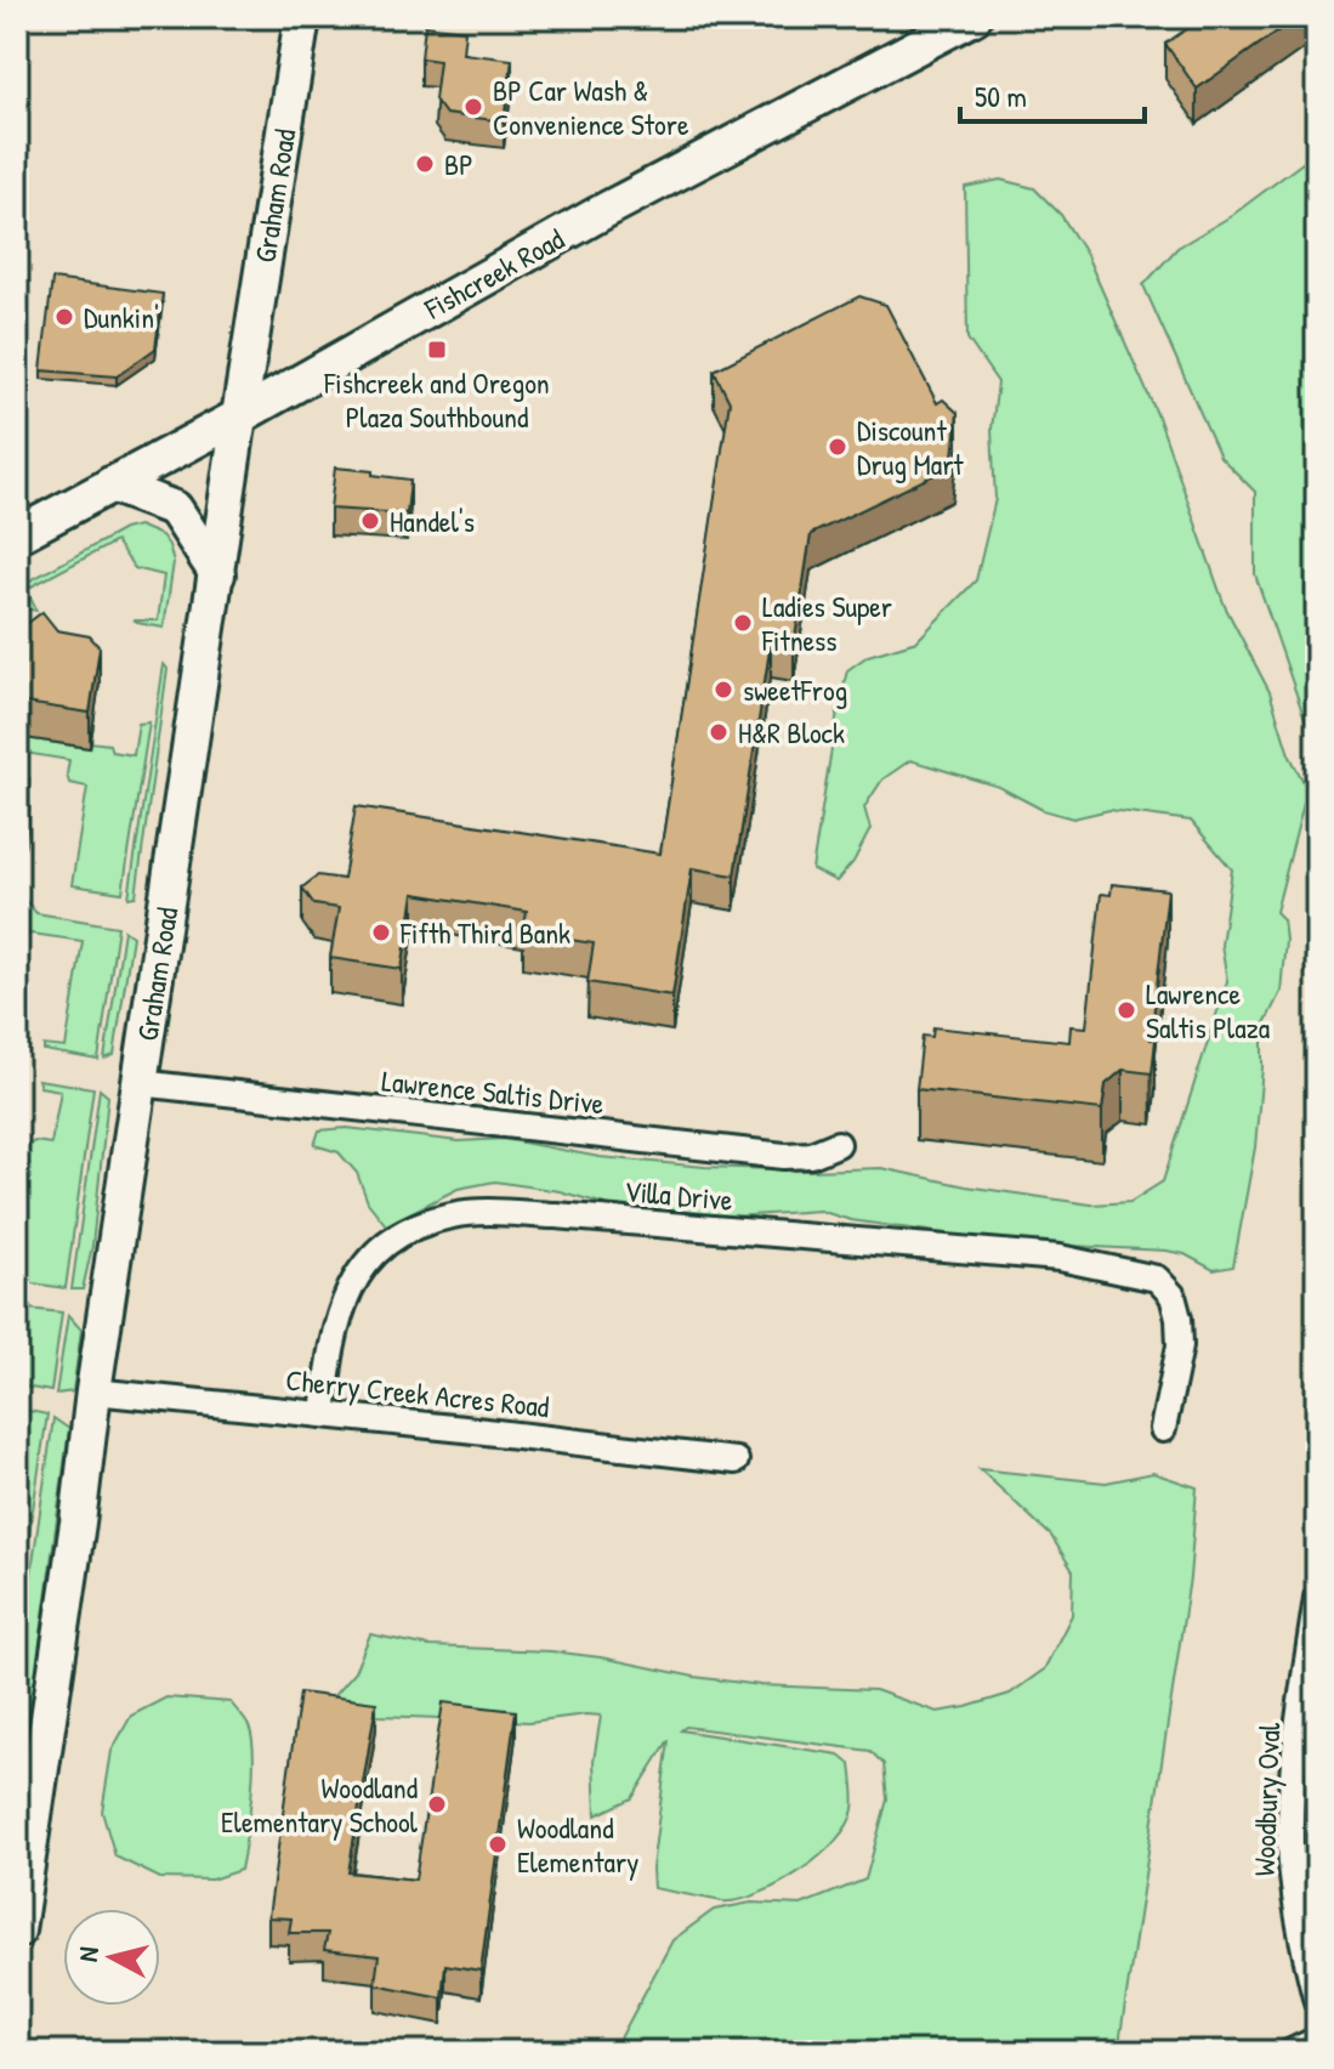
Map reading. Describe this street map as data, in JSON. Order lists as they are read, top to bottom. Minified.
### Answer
{"streets":{"main road":["Graham Road","Fishcreek Road"],"street":["Lawrence Saltis Drive","Villa Drive","Cherry Creek Acres Road","Woodbury Oval"]},"crossings":[["Graham Road","Fishcreek Road"],["Graham Road","Lawrence Saltis Drive"],["Graham Road","Cherry Creek Acres Road"],["Villa Drive","Cherry Creek Acres Road"]],"places":{"other":["BP Car Wash & Convenience Store","BP","Dunkin'","Discount Drug Mart","Handel's","Ladies Super Fitness","sweetFrog","H&R Block","Fifth Third Bank","Lawrence Saltis Plaza","Woodland Elementary School","Woodland Elementary"],"transit":["Fishcreek and Oregon Plaza Southbound"]},"scale_bar":"50 m","north":"left"}
